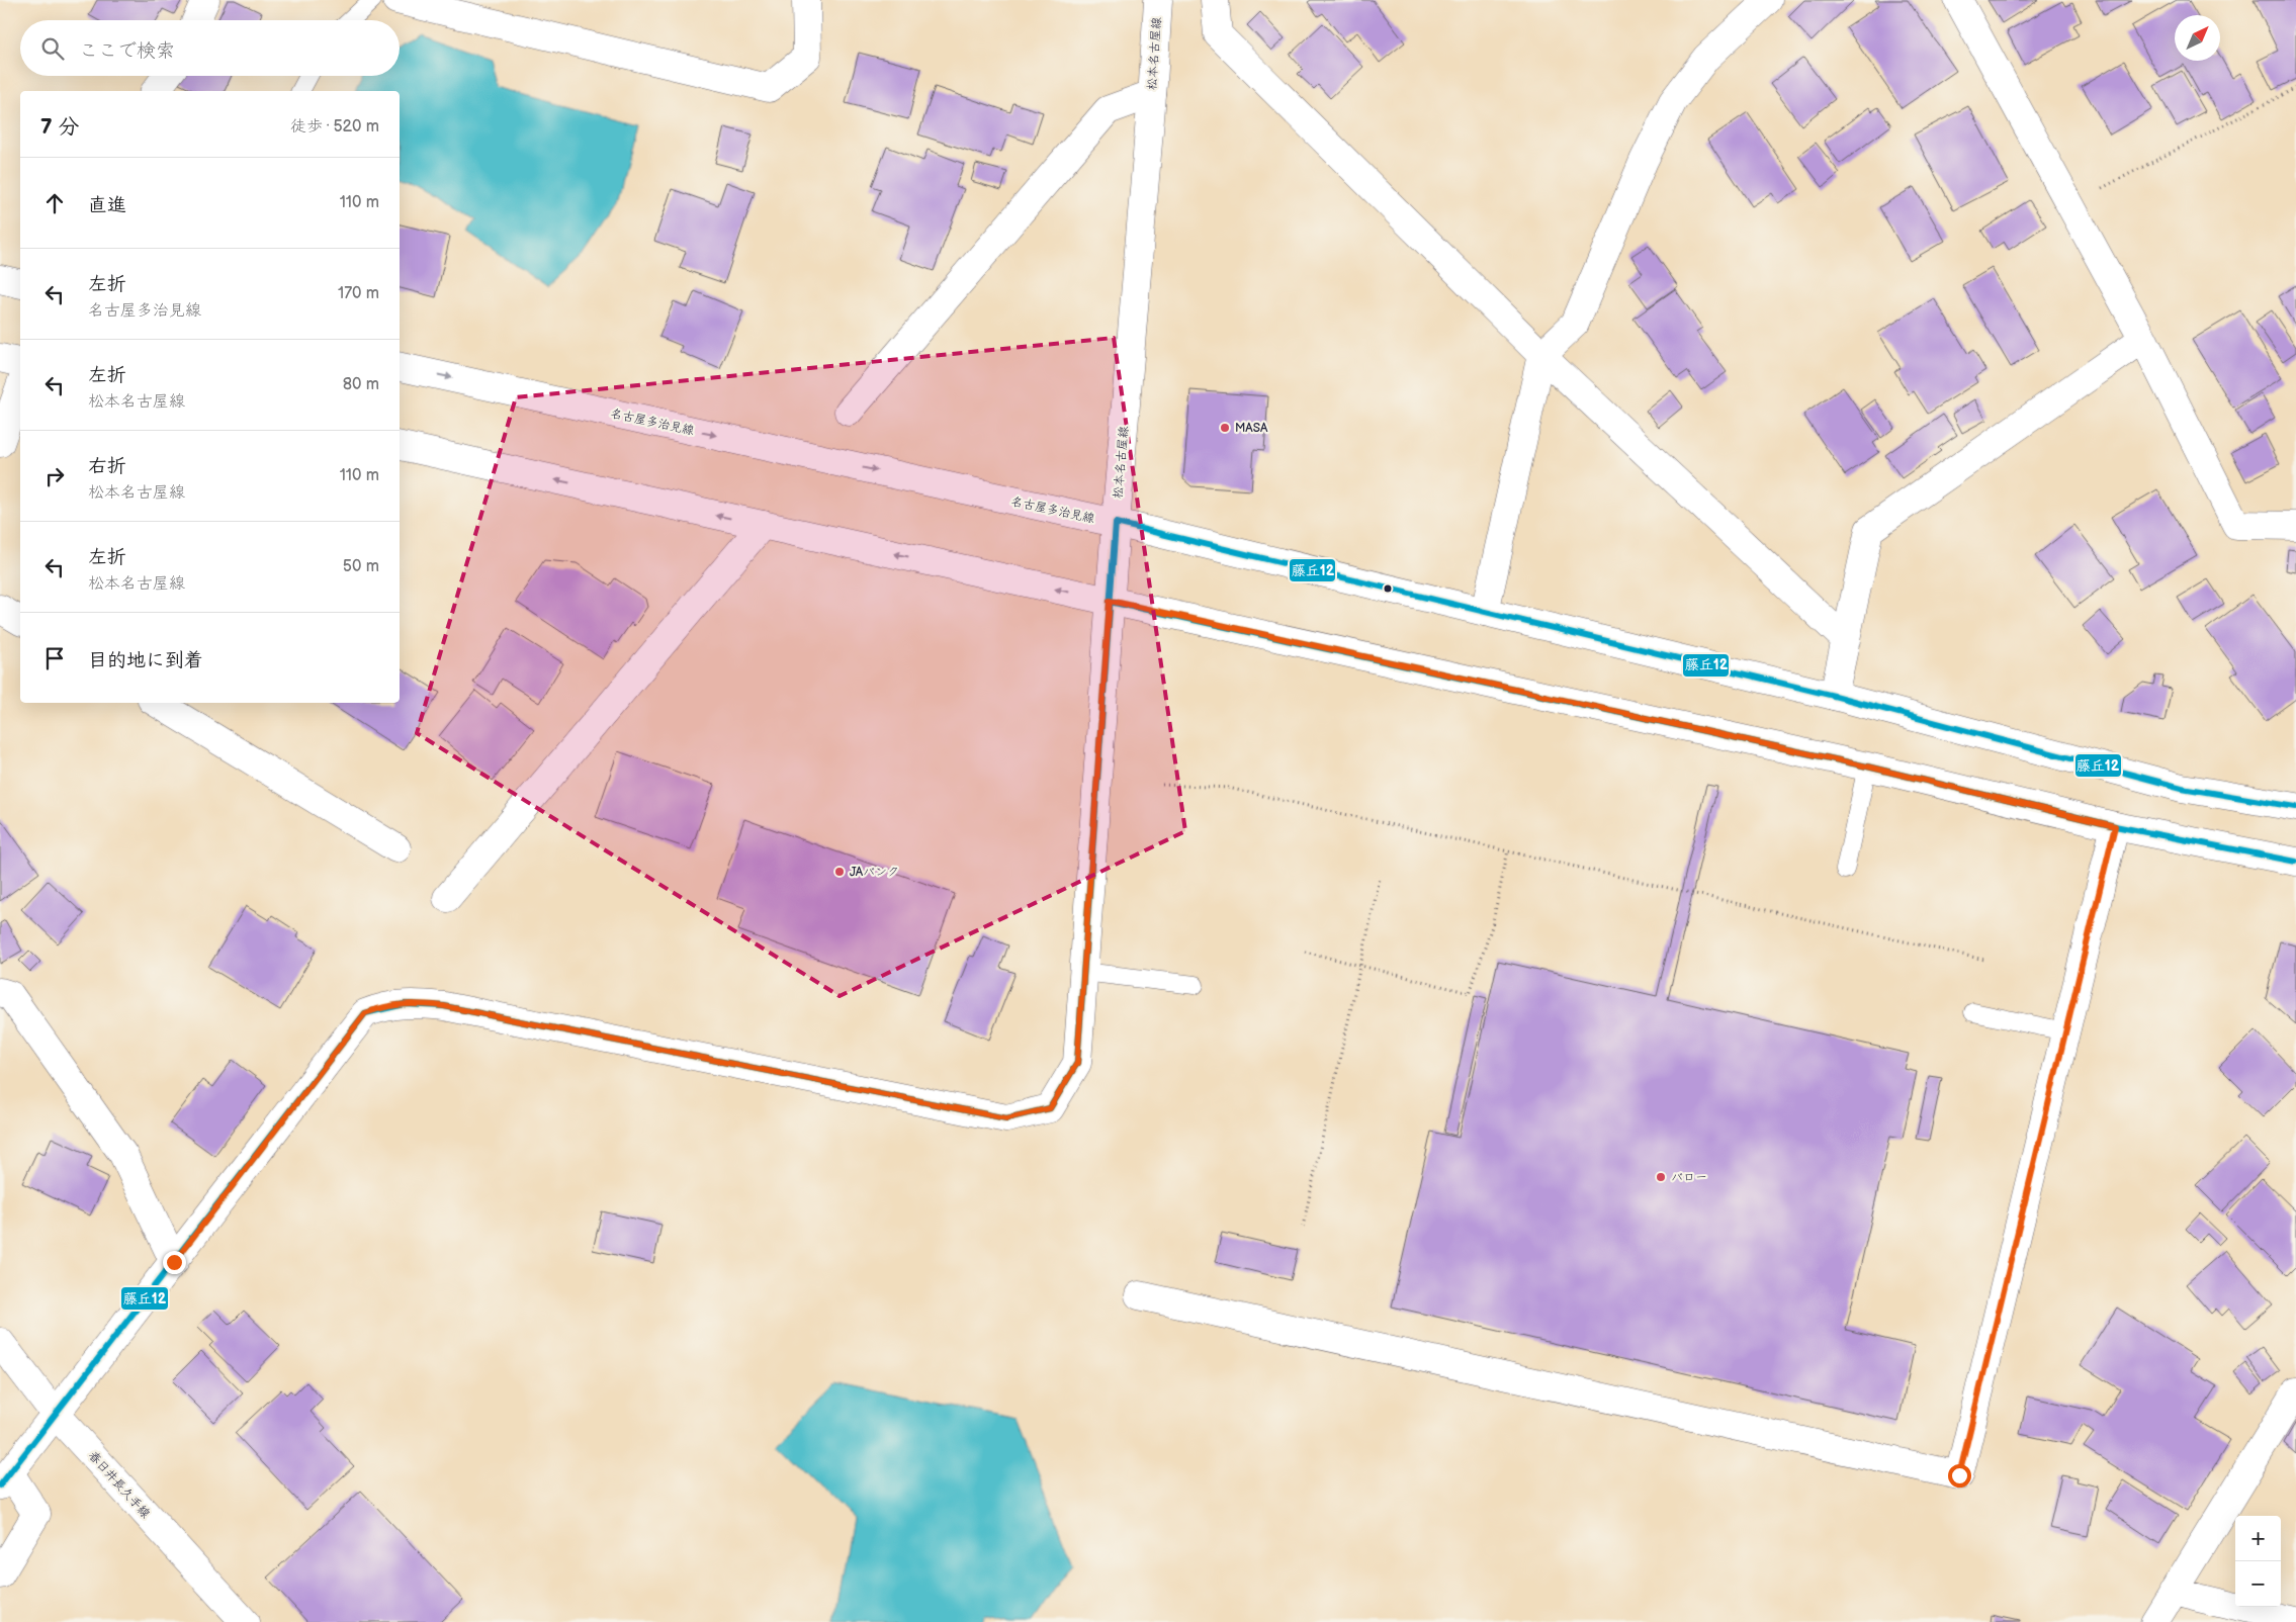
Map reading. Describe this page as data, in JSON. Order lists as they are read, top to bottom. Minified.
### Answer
{"streets":{"street":["松本名古屋線","名古屋多治見線","春日井長久手線"]},"crossings":[["松本名古屋線","名古屋多治見線"],["松本名古屋線","春日井長久手線"]],"places":["MASA","JAバンク","バロー"],"lines":["transit line 藤丘12"],"north":"top right","page":{"search":"ここで検索","heading":["7 分","徒歩 · 520 m"],"list":[["直進","110 m"],["左折","名古屋多治見線","170 m"],["左折","松本名古屋線","80 m"],["右折","松本名古屋線","110 m"],["左折","松本名古屋線","50 m"],"目的地に到着"],"map_buttons":["+","−"]}}
